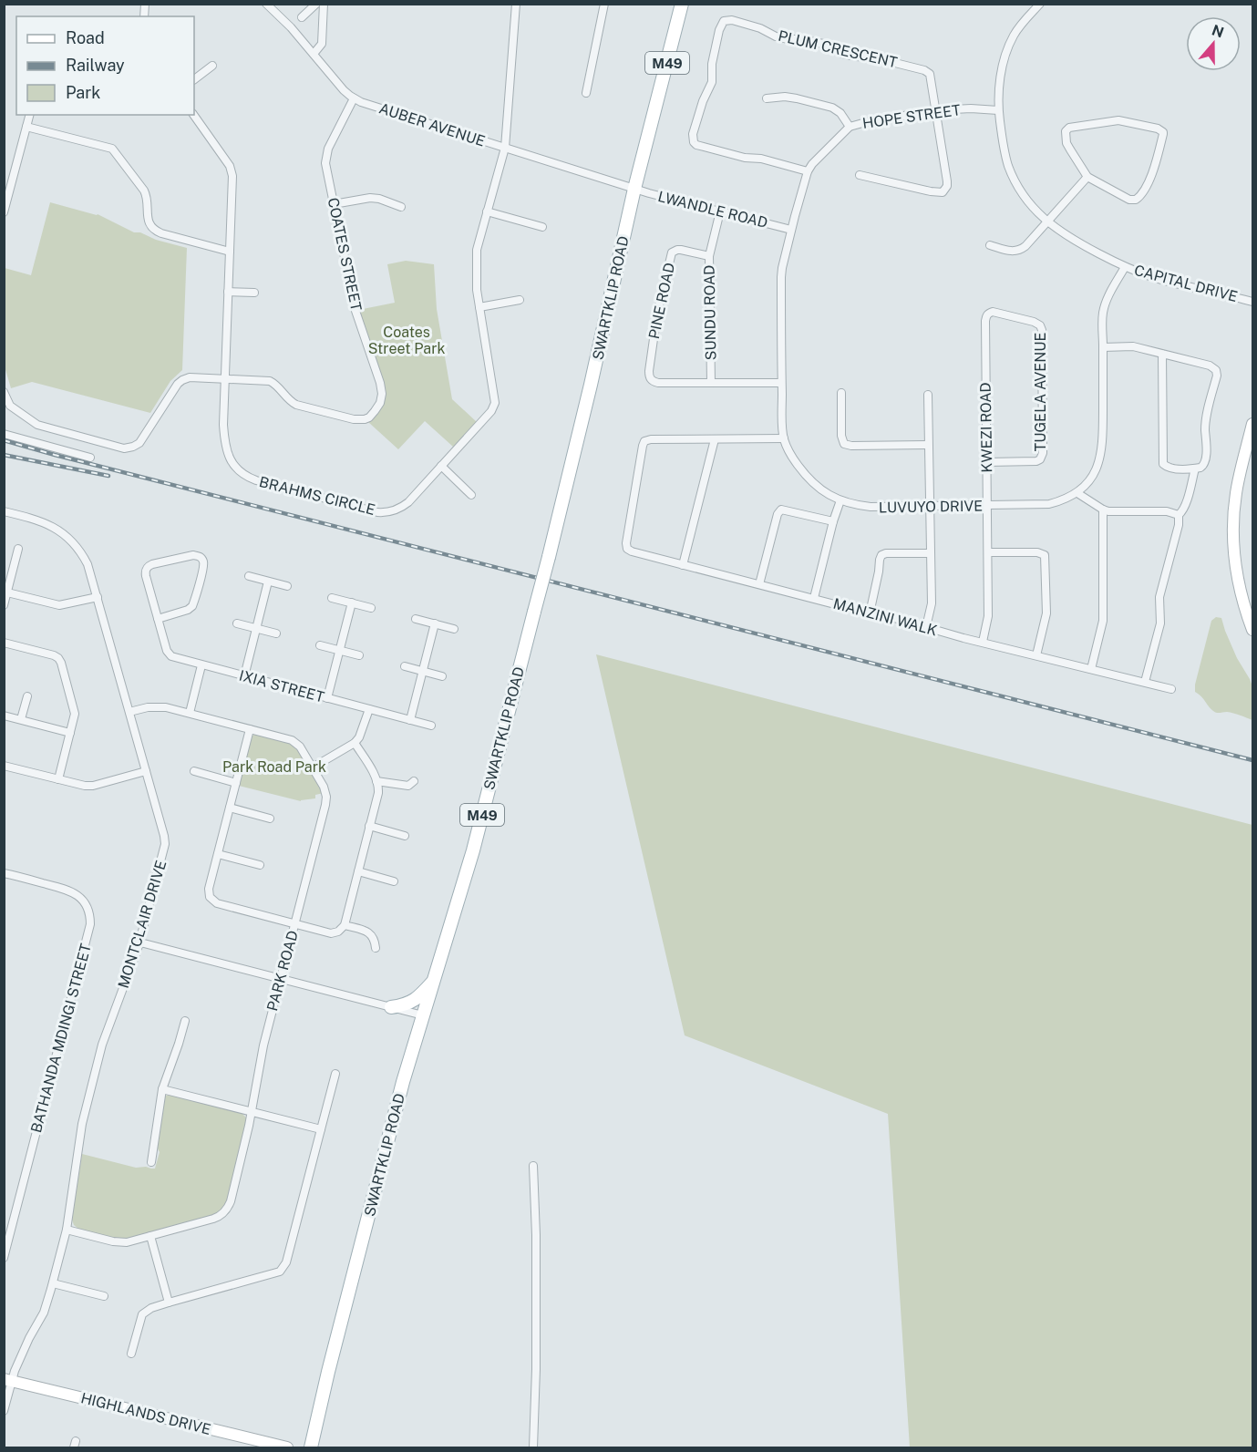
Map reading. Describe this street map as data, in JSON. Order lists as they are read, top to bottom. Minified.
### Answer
{"streets":{"main road":["M49","SWARTKLIP ROAD","HIGHLANDS DRIVE"],"street":["PLUM CRESCENT","HOPE STREET","AUBER AVENUE","LWANDLE ROAD","COATES STREET","CAPITAL DRIVE","PINE ROAD","SUNDU ROAD","TUGELA AVENUE","KWEZI ROAD","BRAHMS CIRCLE","LUVUYO DRIVE","MANZINI WALK","IXIA STREET","MONTCLAIR DRIVE","PARK ROAD","BATHANDA MDINGI STREET"]},"crossings":[["PLUM CRESCENT","HOPE STREET"],["HOPE STREET","LWANDLE ROAD"],["HOPE STREET","CAPITAL DRIVE"],["HOPE STREET","LUVUYO DRIVE"],["AUBER AVENUE","LWANDLE ROAD"],["AUBER AVENUE","COATES STREET"],["AUBER AVENUE","SWARTKLIP ROAD"],["AUBER AVENUE","BRAHMS CIRCLE"],["LWANDLE ROAD","SWARTKLIP ROAD"],["LWANDLE ROAD","SUNDU ROAD"],["LWANDLE ROAD","LUVUYO DRIVE"],["COATES STREET","BRAHMS CIRCLE"],["CAPITAL DRIVE","LUVUYO DRIVE"],["PINE ROAD","SUNDU ROAD"],["TUGELA AVENUE","KWEZI ROAD"],["KWEZI ROAD","LUVUYO DRIVE"],["KWEZI ROAD","MANZINI WALK"],["MONTCLAIR DRIVE","PARK ROAD"],["MONTCLAIR DRIVE","HIGHLANDS DRIVE"]],"parks":["Coates Street Park","Park Road Park"],"legend":["Road","Railway","Park"],"north":"top"}
